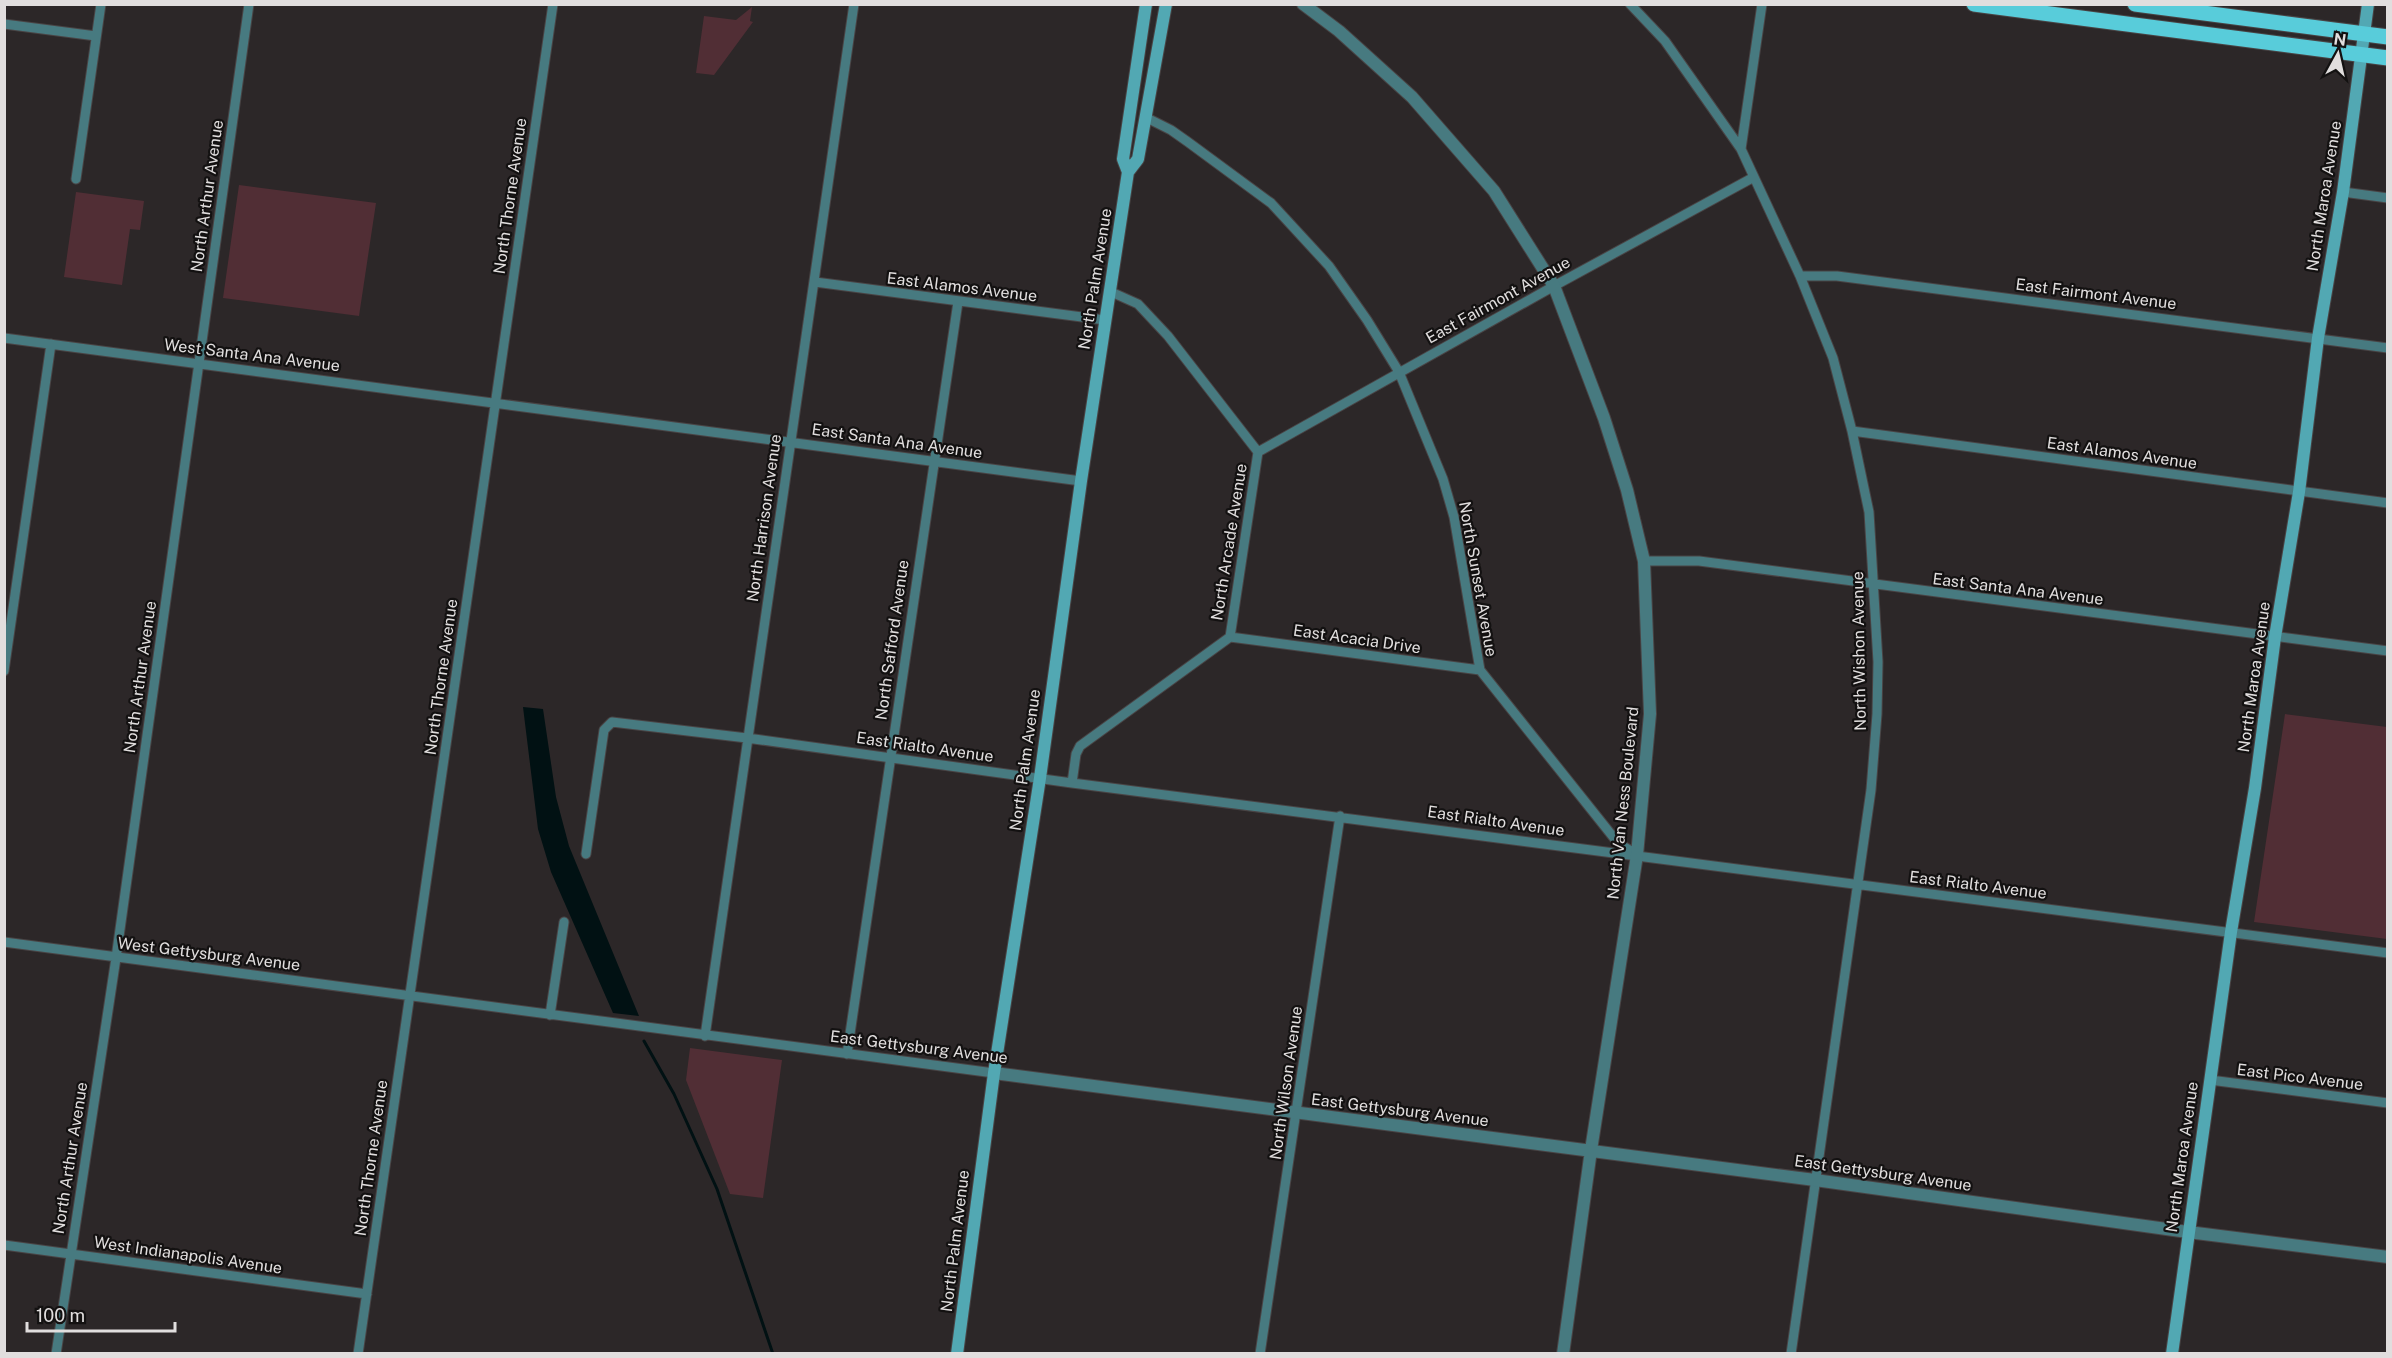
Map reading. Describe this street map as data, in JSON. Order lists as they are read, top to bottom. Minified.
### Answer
{"streets":{"main road":["North Maroa Avenue","North Palm Avenue"],"street":["North Arthur Avenue","North Thorne Avenue","East Alamos Avenue","East Fairmont Avenue","West Santa Ana Avenue","East Santa Ana Avenue","North Harrison Avenue","North Arcade Avenue","North Sunset Avenue","East Acacia Drive","North Safford Avenue","North Wishon Avenue","East Rialto Avenue","North Van Ness Boulevard","West Gettysburg Avenue","East Gettysburg Avenue","East Pico Avenue","North Wilson Avenue","West Indianapolis Avenue"]},"crossings":[["North Arthur Avenue","West Santa Ana Avenue"],["North Arthur Avenue","West Gettysburg Avenue"],["North Arthur Avenue","West Indianapolis Avenue"],["North Thorne Avenue","West Santa Ana Avenue"],["North Thorne Avenue","East Santa Ana Avenue"],["North Thorne Avenue","West Gettysburg Avenue"],["North Thorne Avenue","East Gettysburg Avenue"],["North Thorne Avenue","West Indianapolis Avenue"],["North Maroa Avenue","East Alamos Avenue"],["North Maroa Avenue","East Fairmont Avenue"],["North Maroa Avenue","East Santa Ana Avenue"],["North Maroa Avenue","East Rialto Avenue"],["North Maroa Avenue","East Gettysburg Avenue"],["North Maroa Avenue","East Pico Avenue"],["North Palm Avenue","East Alamos Avenue"],["North Palm Avenue","East Santa Ana Avenue"],["North Palm Avenue","North Arcade Avenue"],["North Palm Avenue","North Sunset Avenue"],["North Palm Avenue","East Rialto Avenue"],["North Palm Avenue","East Gettysburg Avenue"],["East Alamos Avenue","North Harrison Avenue"],["East Alamos Avenue","North Safford Avenue"],["East Alamos Avenue","North Wishon Avenue"],["East Fairmont Avenue","North Arcade Avenue"],["East Fairmont Avenue","North Sunset Avenue"],["East Fairmont Avenue","North Wishon Avenue"],["East Fairmont Avenue","North Van Ness Boulevard"],["West Santa Ana Avenue","East Santa Ana Avenue"],["East Santa Ana Avenue","North Harrison Avenue"],["East Santa Ana Avenue","North Safford Avenue"],["East Santa Ana Avenue","North Wishon Avenue"],["East Santa Ana Avenue","North Van Ness Boulevard"],["North Harrison Avenue","East Rialto Avenue"],["North Harrison Avenue","East Gettysburg Avenue"],["North Arcade Avenue","East Acacia Drive"],["North Arcade Avenue","East Rialto Avenue"],["North Sunset Avenue","East Acacia Drive"],["North Sunset Avenue","East Rialto Avenue"],["North Sunset Avenue","North Van Ness Boulevard"],["North Safford Avenue","East Rialto Avenue"],["North Safford Avenue","East Gettysburg Avenue"],["North Wishon Avenue","East Rialto Avenue"],["North Wishon Avenue","East Gettysburg Avenue"],["East Rialto Avenue","North Van Ness Boulevard"],["East Rialto Avenue","North Wilson Avenue"],["North Van Ness Boulevard","East Gettysburg Avenue"],["West Gettysburg Avenue","East Gettysburg Avenue"],["East Gettysburg Avenue","North Wilson Avenue"]],"scale_bar":"100 m","north":"top"}
